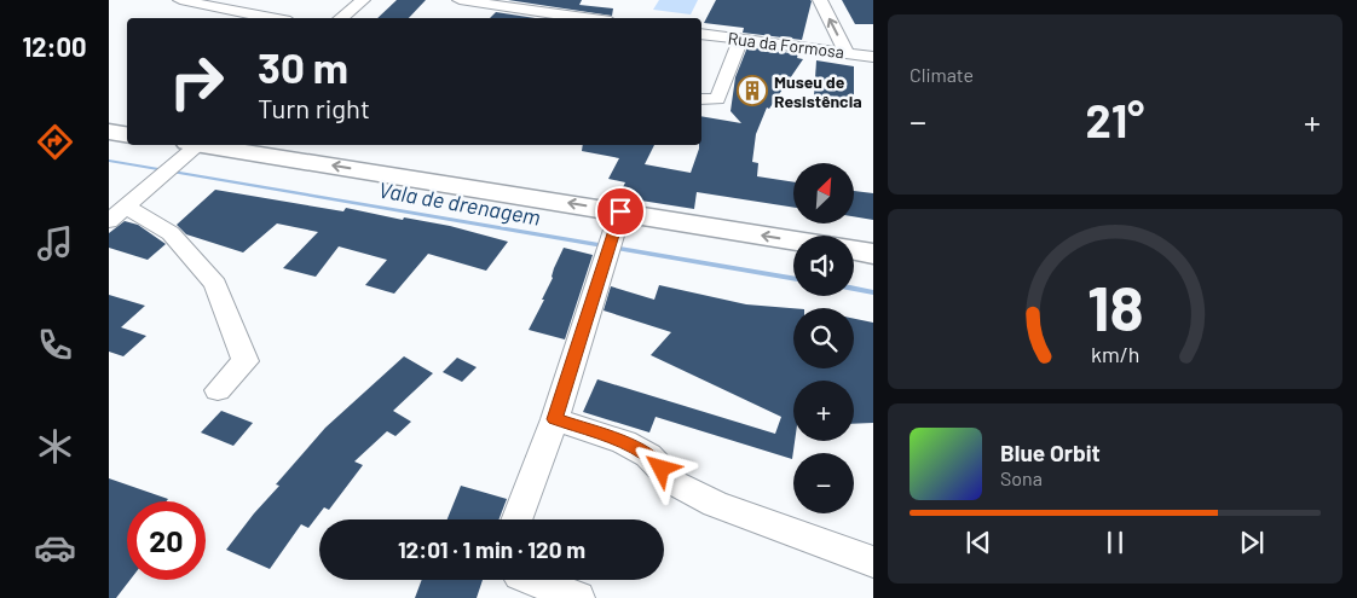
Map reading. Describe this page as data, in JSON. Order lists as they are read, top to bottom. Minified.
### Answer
{"streets":{"street":["Rua da Formosa"]},"water":["Vala de drenagem"],"places":{"building":["Museu de Resistência"]},"north":"top right","page":{"tabs":"12:00","tile":"Climate","turn":["30 m","Turn right"],"heat":["−","21°","+"],"map_buttons":["+","−"],"song":["Blue Orbit","Sona"],"limit":"20","trip":"12:01 · 1 min · 120 m","gauge":["18","km/h"]}}
